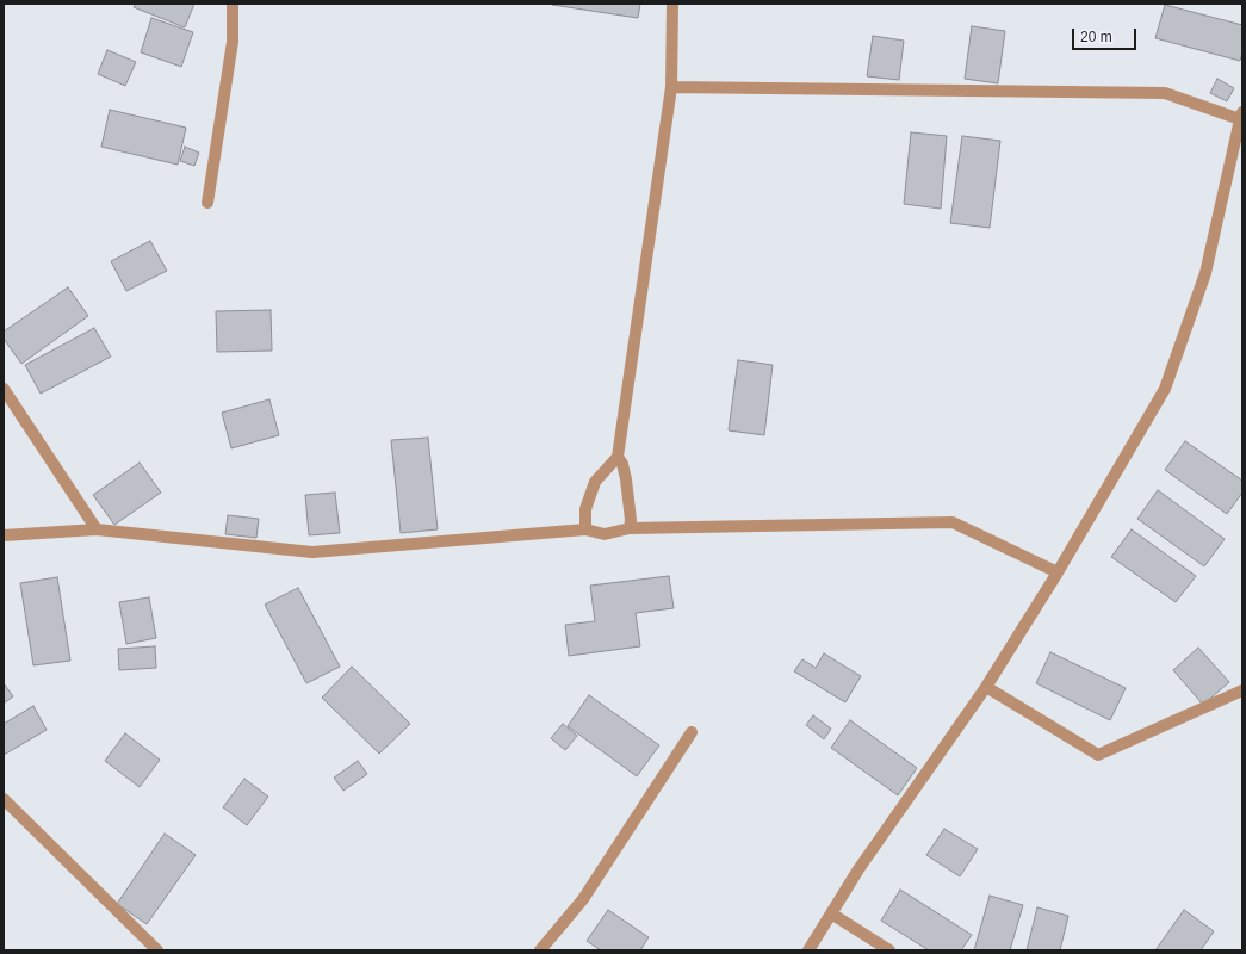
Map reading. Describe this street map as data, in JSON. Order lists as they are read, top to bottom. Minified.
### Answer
{"scale_bar":"20 m"}
